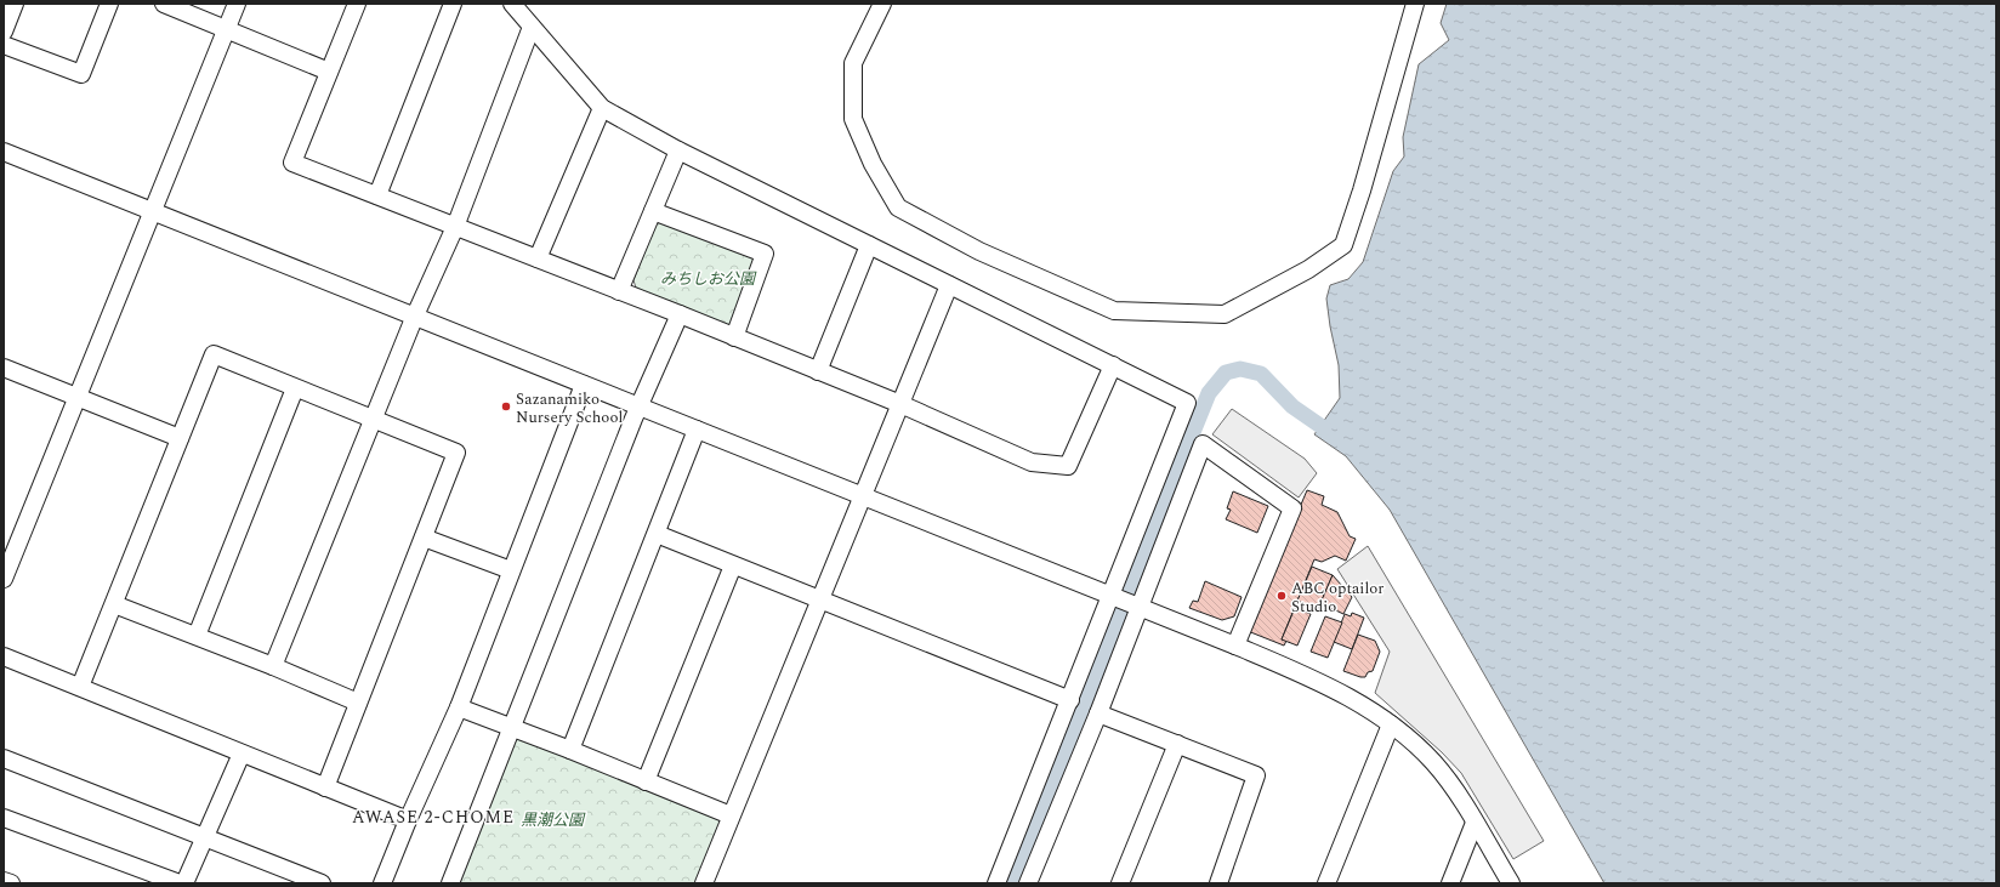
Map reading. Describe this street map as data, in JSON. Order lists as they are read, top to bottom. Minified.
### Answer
{"districts":["AWASE 2-CHOME"],"parks":["みちしお公園","黒潮公園"],"places":["Sazanamiko Nursery School","ABC optailor Studio"]}
